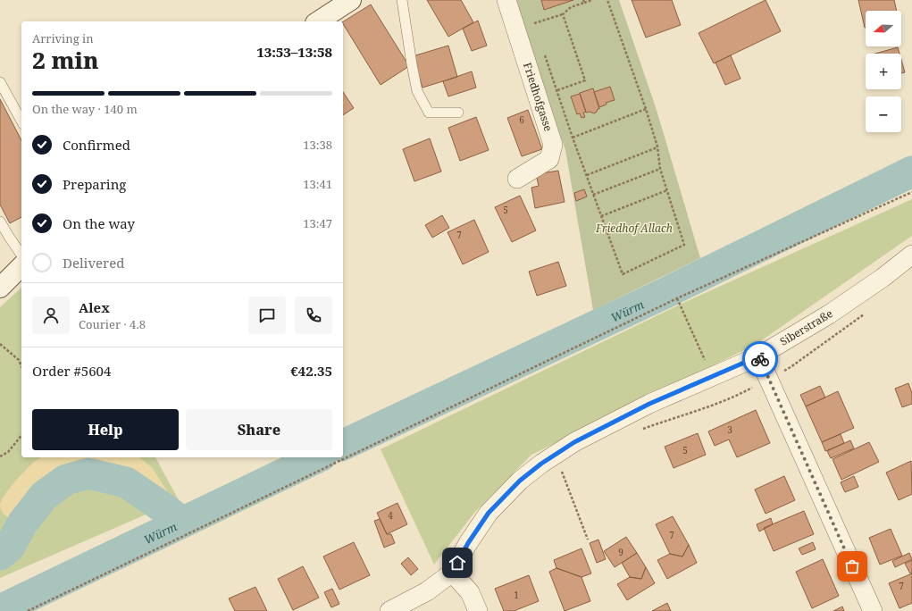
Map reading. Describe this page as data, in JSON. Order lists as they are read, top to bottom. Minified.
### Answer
{"streets":{"street":["Friedhofgasse","Siberstraße"]},"water":["Würm"],"parks":["Friedhof Allach"],"house_numbers":["6","5","7","3","5","4","7","9","7","1"],"north":"left","page":{"map_buttons":["+","−"],"heading":["2 min","Arriving in","13:53–13:58"],"panel":["Alex","Courier · 4.8","Order #5604","€42.35"],"bar":"On the way · 140 m","list":[["Confirmed","13:38"],["Preparing","13:41"],["On the way","13:47"],"Delivered"],"buttons":["Help","Share"]}}
